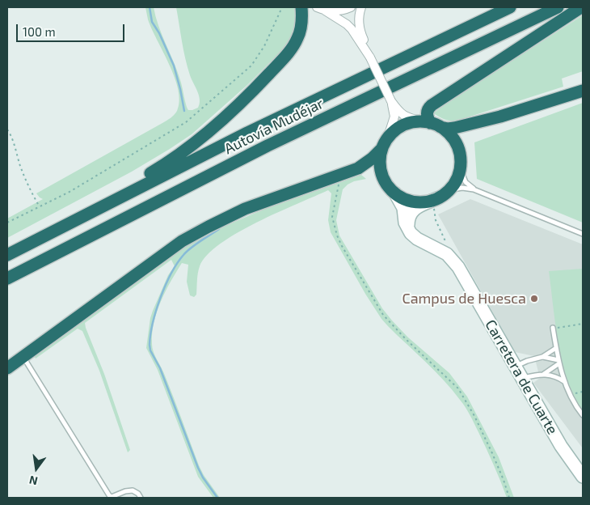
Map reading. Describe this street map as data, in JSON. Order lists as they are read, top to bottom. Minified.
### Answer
{"streets":{"highway":["Autovía Mudéjar"],"street":["Carretera de Cuarte"]},"places":["Campus de Huesca"],"scale_bar":"100 m","north":"bottom"}
